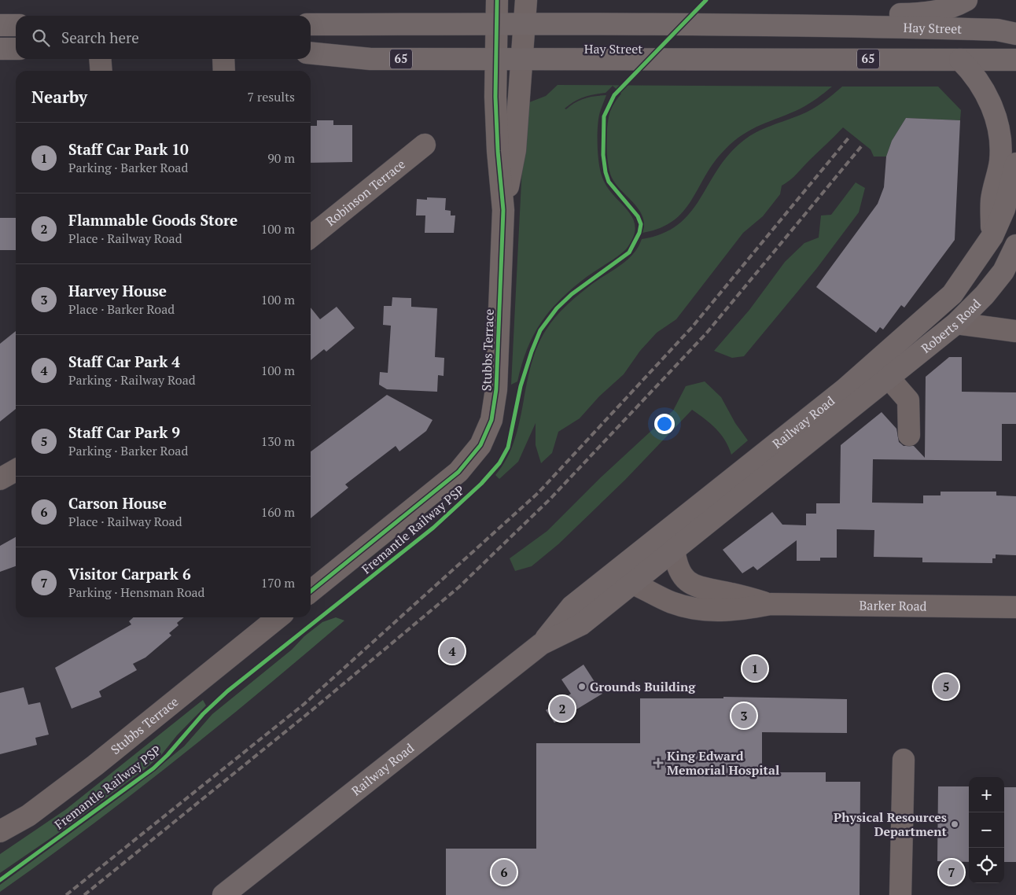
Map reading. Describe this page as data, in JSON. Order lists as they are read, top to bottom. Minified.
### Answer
{"streets":{"main road":["Hay Street","65","Roberts Road","Railway Road"],"street":["Robinson Terrace","Stubbs Terrace","Barker Road"],"cycle path":["Fremantle Railway PSP"]},"crossings":[["Hay Street","Stubbs Terrace"],["Roberts Road","Railway Road"],["Railway Road","Barker Road"]],"places":{"other":["Grounds Building","Physical Resources Department"],"health":["King Edward Memorial Hospital"]},"page":{"search":"Search here","heading":["Nearby","7 results"],"list":[{"mark":"1","name":"Staff Car Park 10","note":"Parking · Barker Road","value":"90 m"},{"mark":"2","name":"Flammable Goods Store","note":"Place · Railway Road","value":"100 m"},{"mark":"3","name":"Harvey House","note":"Place · Barker Road","value":"100 m"},{"mark":"4","name":"Staff Car Park 4","note":"Parking · Railway Road","value":"100 m"},{"mark":"5","name":"Staff Car Park 9","note":"Parking · Barker Road","value":"130 m"},{"mark":"6","name":"Carson House","note":"Place · Railway Road","value":"160 m"},{"mark":"7","name":"Visitor Carpark 6","note":"Parking · Hensman Road","value":"170 m"}],"pins":["4","1","5","2","3","6","7"],"map_buttons":["+","−"]}}
